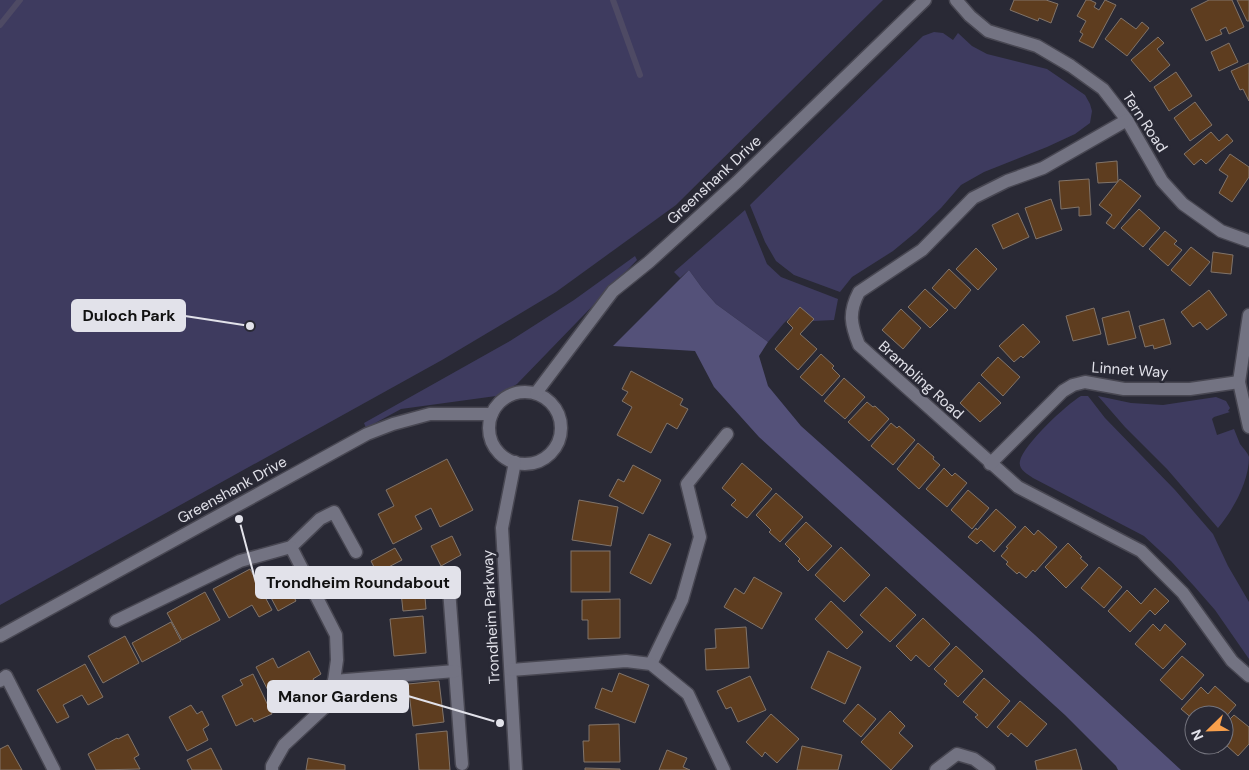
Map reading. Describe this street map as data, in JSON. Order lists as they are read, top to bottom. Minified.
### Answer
{"streets":{"street":["Tern Road","Greenshank Drive","Linnet Way","Brambling Road","Trondheim Parkway"]},"crossings":[["Tern Road","Brambling Road"],["Greenshank Drive","Trondheim Parkway"],["Linnet Way","Brambling Road"]],"places":["Duloch Park","Trondheim Roundabout","Manor Gardens"],"north":"bottom left"}
